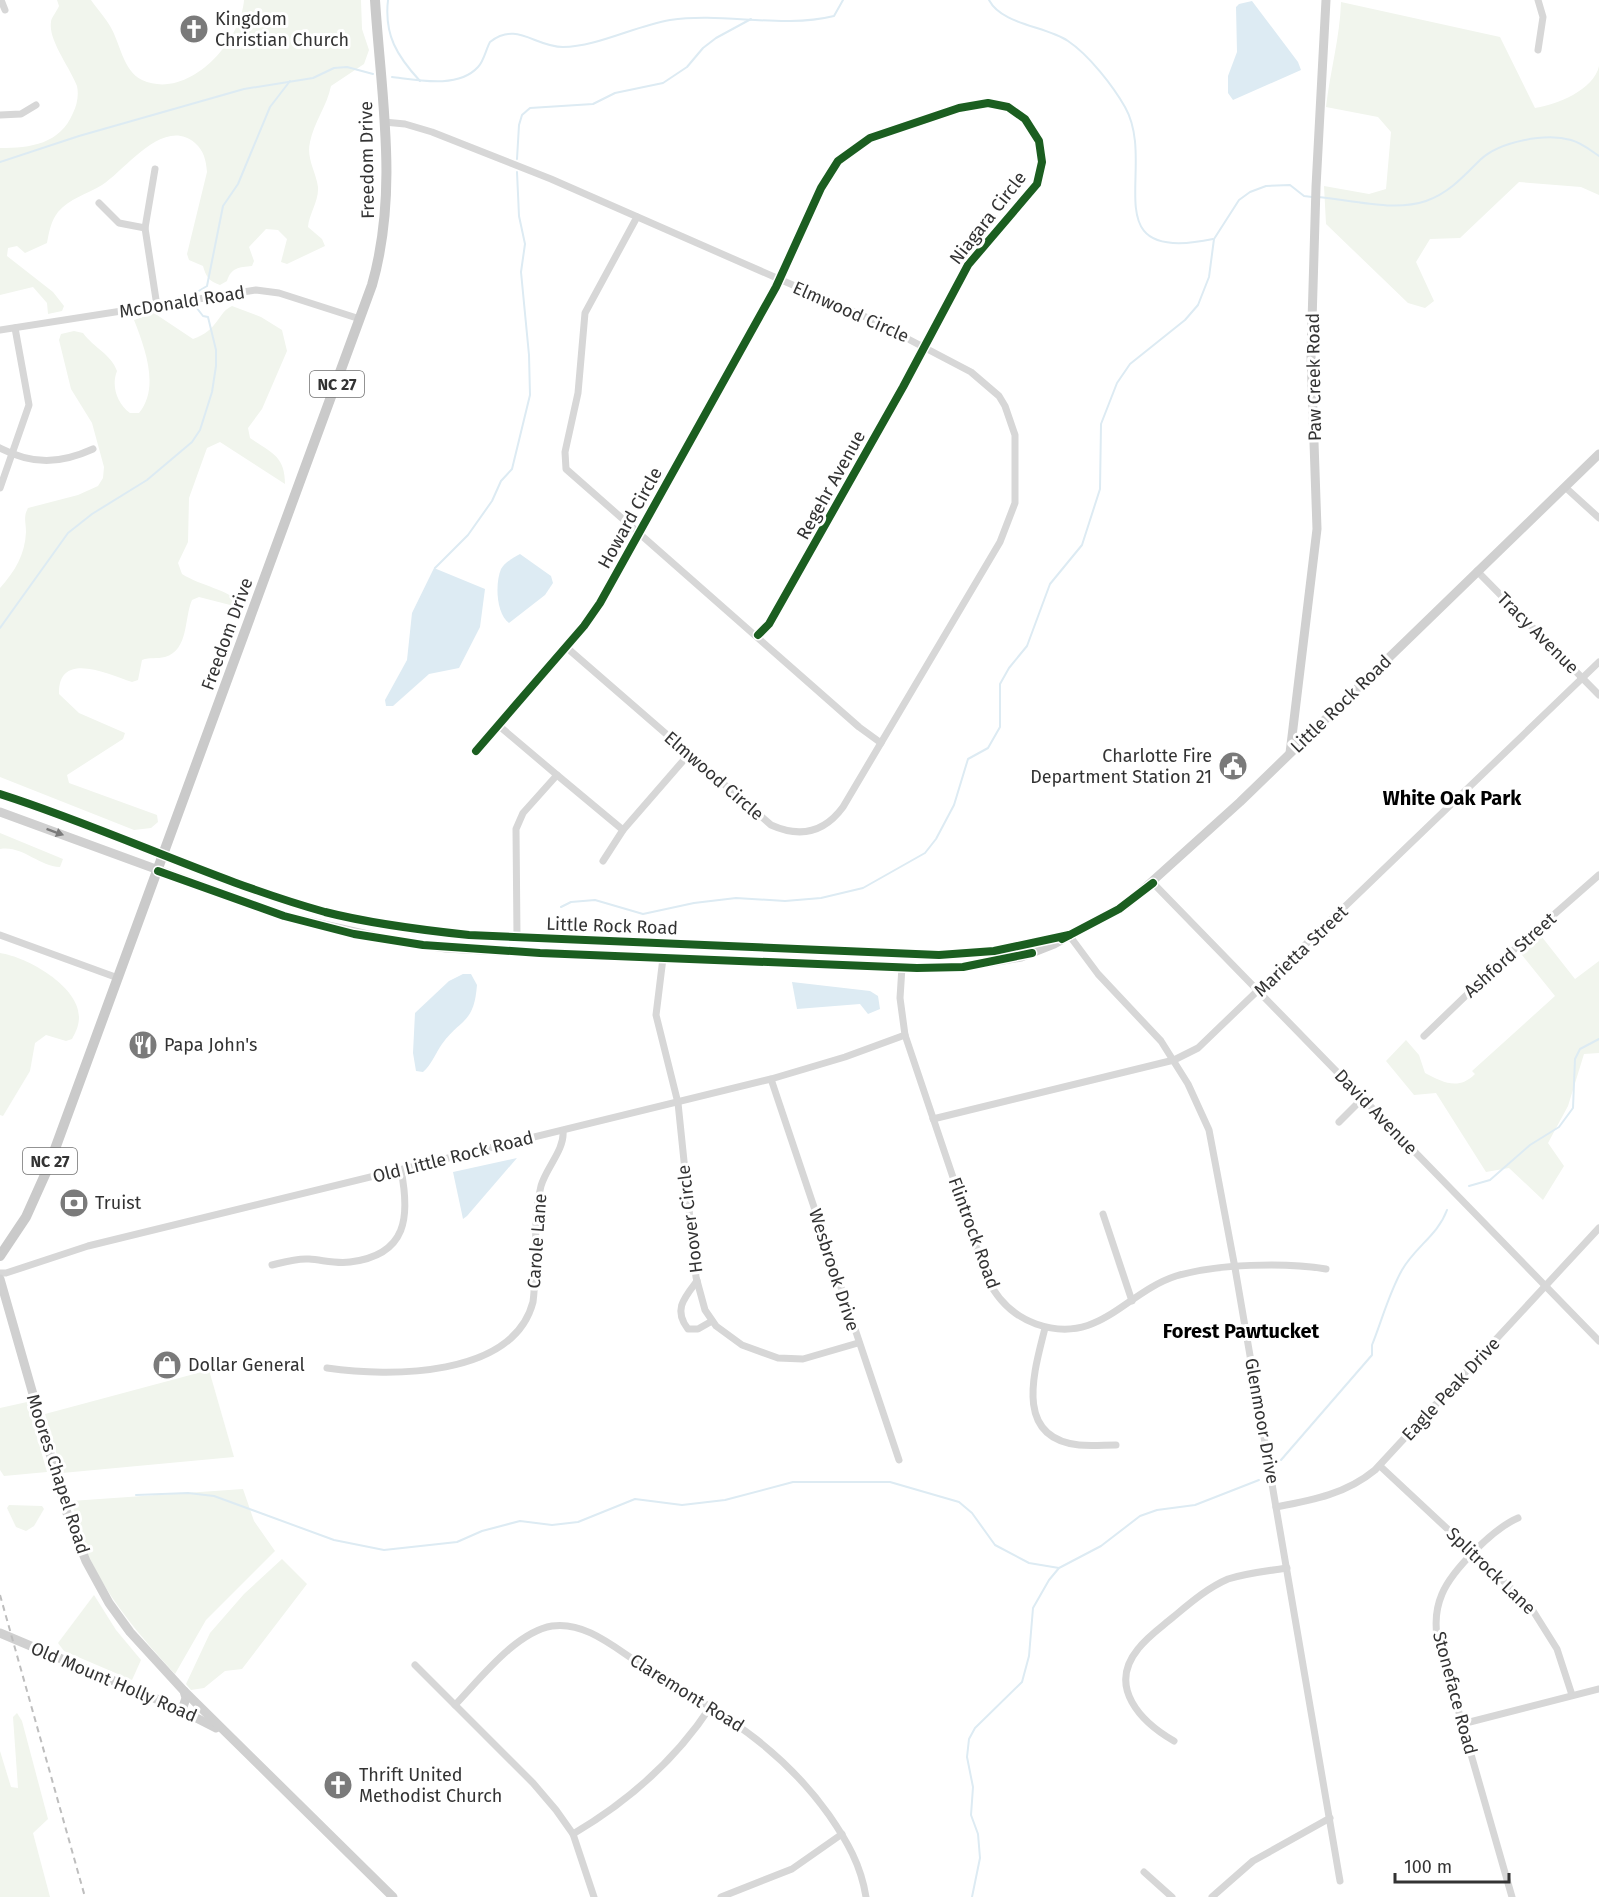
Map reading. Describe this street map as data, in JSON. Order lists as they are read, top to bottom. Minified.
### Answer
{"streets":{"main road":["Freedom Drive","Paw Creek Road","NC 27","Little Rock Road","Moores Chapel Road","Old Mount Holly Road"],"street":["Niagara Circle","McDonald Road","Elmwood Circle","Regehr Avenue","Howard Circle","Tracy Avenue","Marietta Street","Ashford Street","David Avenue","Old Little Rock Road","Hoover Circle","Flintrock Road","Carole Lane","Wesbrook Drive","Eagle Peak Drive","Glenmoor Drive","Splitrock Lane","Claremont Road","Stoneface Road"]},"crossings":[["Freedom Drive","McDonald Road"],["Freedom Drive","Elmwood Circle"],["Freedom Drive","Little Rock Road"],["Niagara Circle","Elmwood Circle"],["Niagara Circle","Regehr Avenue"],["Niagara Circle","Howard Circle"],["Elmwood Circle","Regehr Avenue"],["Elmwood Circle","Howard Circle"],["Paw Creek Road","Little Rock Road"],["Tracy Avenue","Little Rock Road"],["Tracy Avenue","Marietta Street"],["Little Rock Road","David Avenue"],["Little Rock Road","Hoover Circle"],["Little Rock Road","Flintrock Road"],["Little Rock Road","Glenmoor Drive"],["Marietta Street","David Avenue"],["Marietta Street","Flintrock Road"],["Marietta Street","Glenmoor Drive"],["David Avenue","Eagle Peak Drive"],["Old Little Rock Road","Hoover Circle"],["Old Little Rock Road","Flintrock Road"],["Old Little Rock Road","Carole Lane"],["Old Little Rock Road","Wesbrook Drive"],["Hoover Circle","Wesbrook Drive"],["Flintrock Road","Glenmoor Drive"],["Eagle Peak Drive","Glenmoor Drive"],["Eagle Peak Drive","Splitrock Lane"],["Moores Chapel Road","Old Mount Holly Road"],["Splitrock Lane","Stoneface Road"]],"districts":["White Oak Park","Forest Pawtucket"],"places":{"church":["Kingdom Christian Church","Thrift United Methodist Church"],"public building":["Charlotte Fire Department Station 21"],"restaurant":["Papa John's"],"bank":["Truist"],"shop":["Dollar General"]},"scale_bar":"100 m"}
